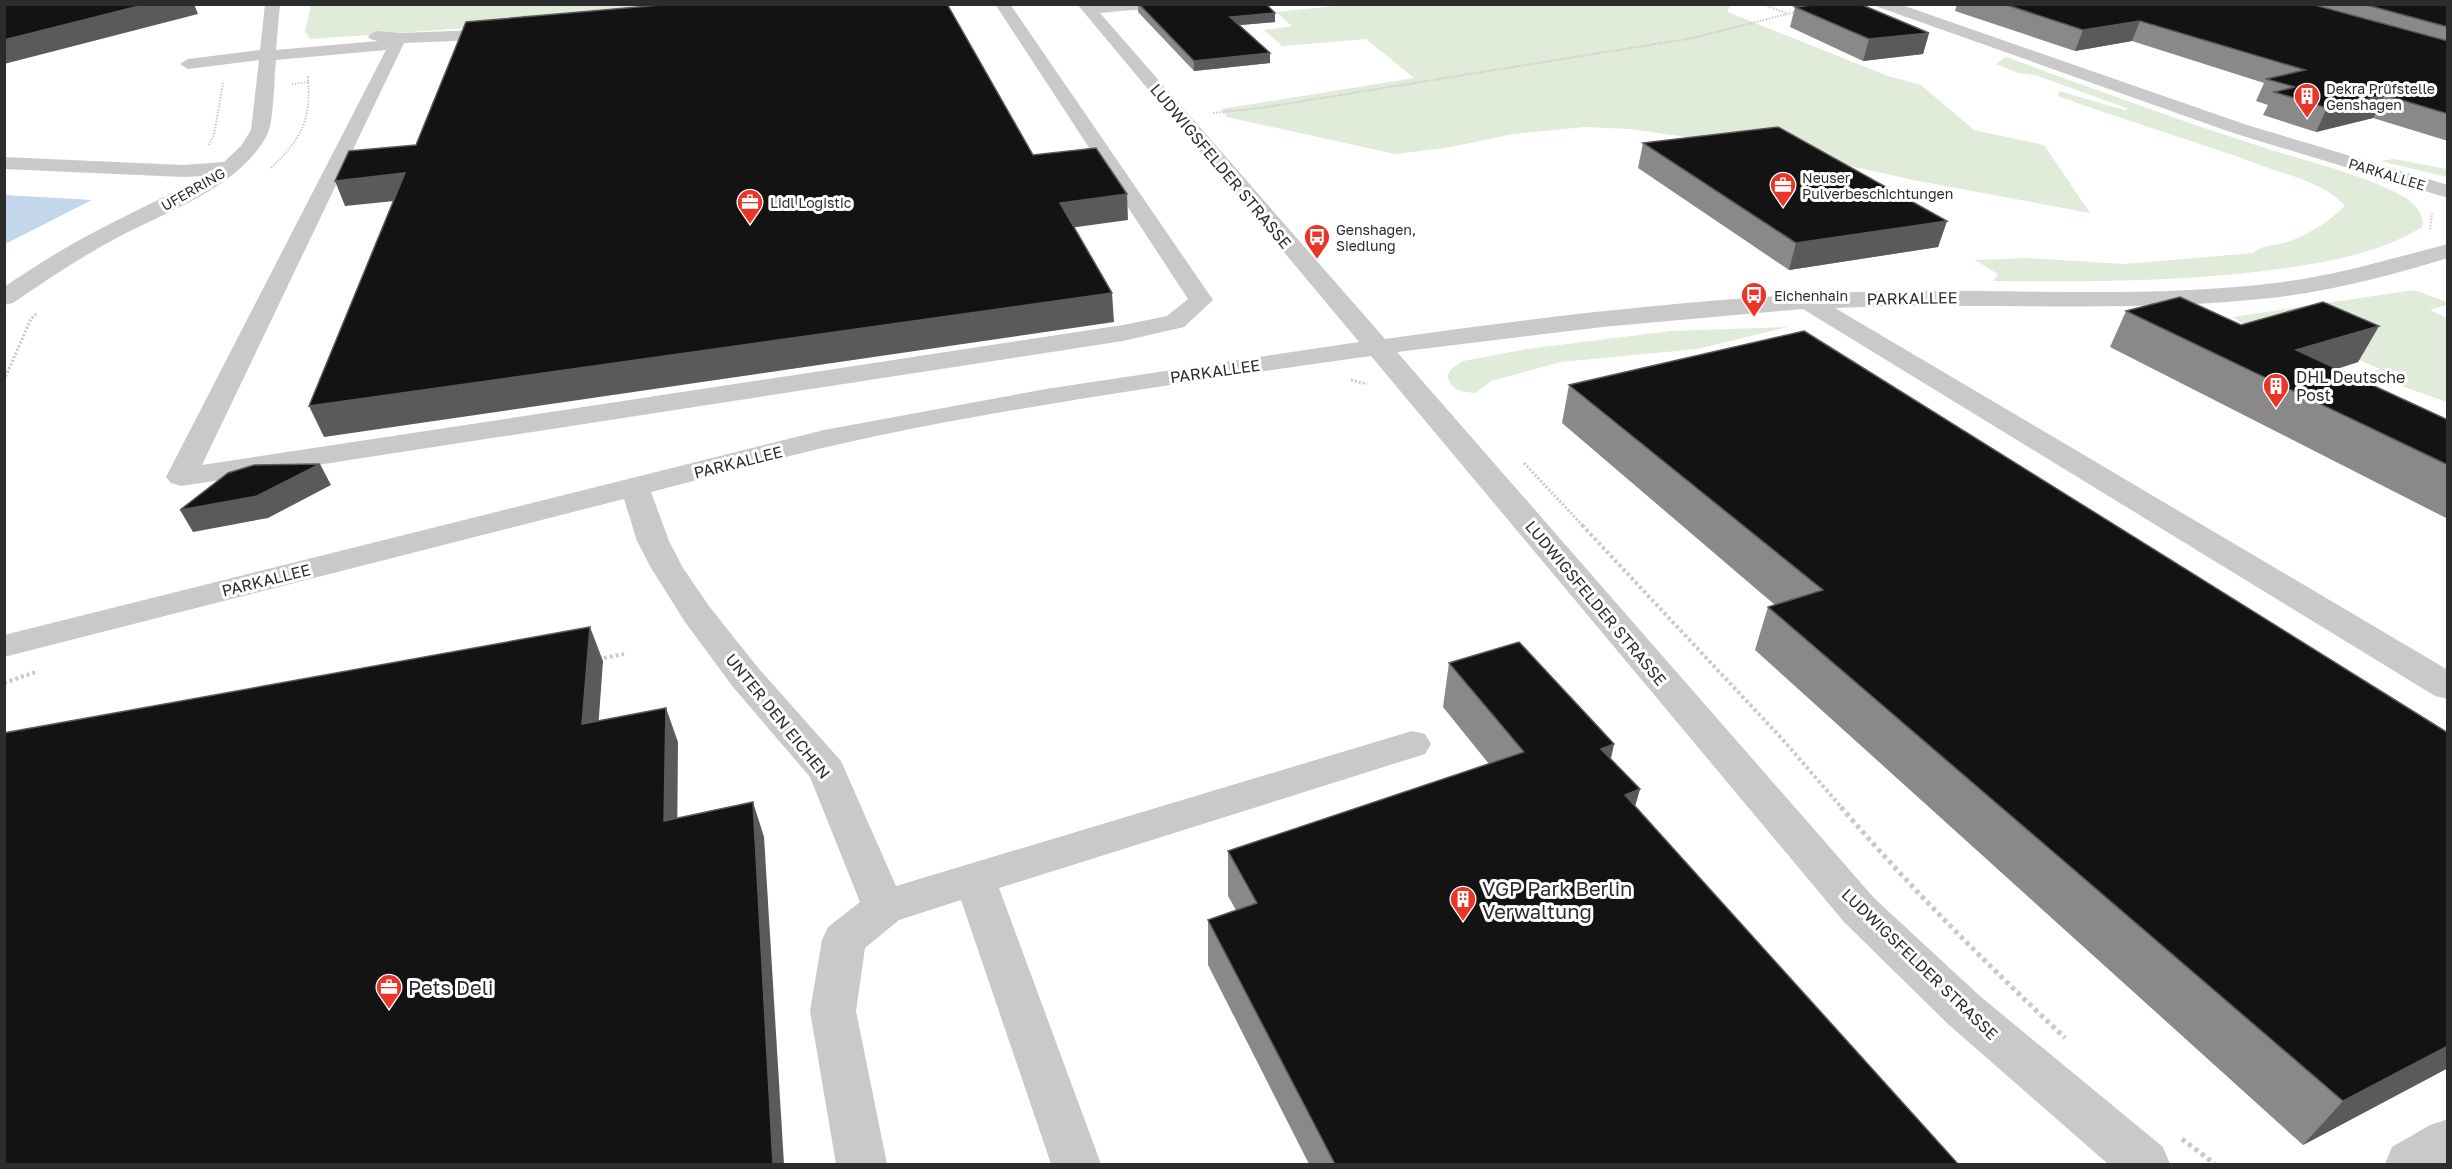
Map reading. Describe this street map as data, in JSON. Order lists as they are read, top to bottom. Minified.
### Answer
{"streets":{"street":["LUDWIGSFELDER STRASSE","PARKALLEE","UFERRING","UNTER DEN EICHEN"]},"crossings":[["LUDWIGSFELDER STRASSE","PARKALLEE"],["PARKALLEE","UNTER DEN EICHEN"]],"places":{"building":["Dekra Prüfstelle Genshagen","DHL Deutsche Post","VGP Park Berlin Verwaltung"],"office":["Neuser Pulverbeschichtungen","Lidl Logistic","Pets Deli"],"bus stop":["Genshagen, Siedlung","Eichenhain"]}}
